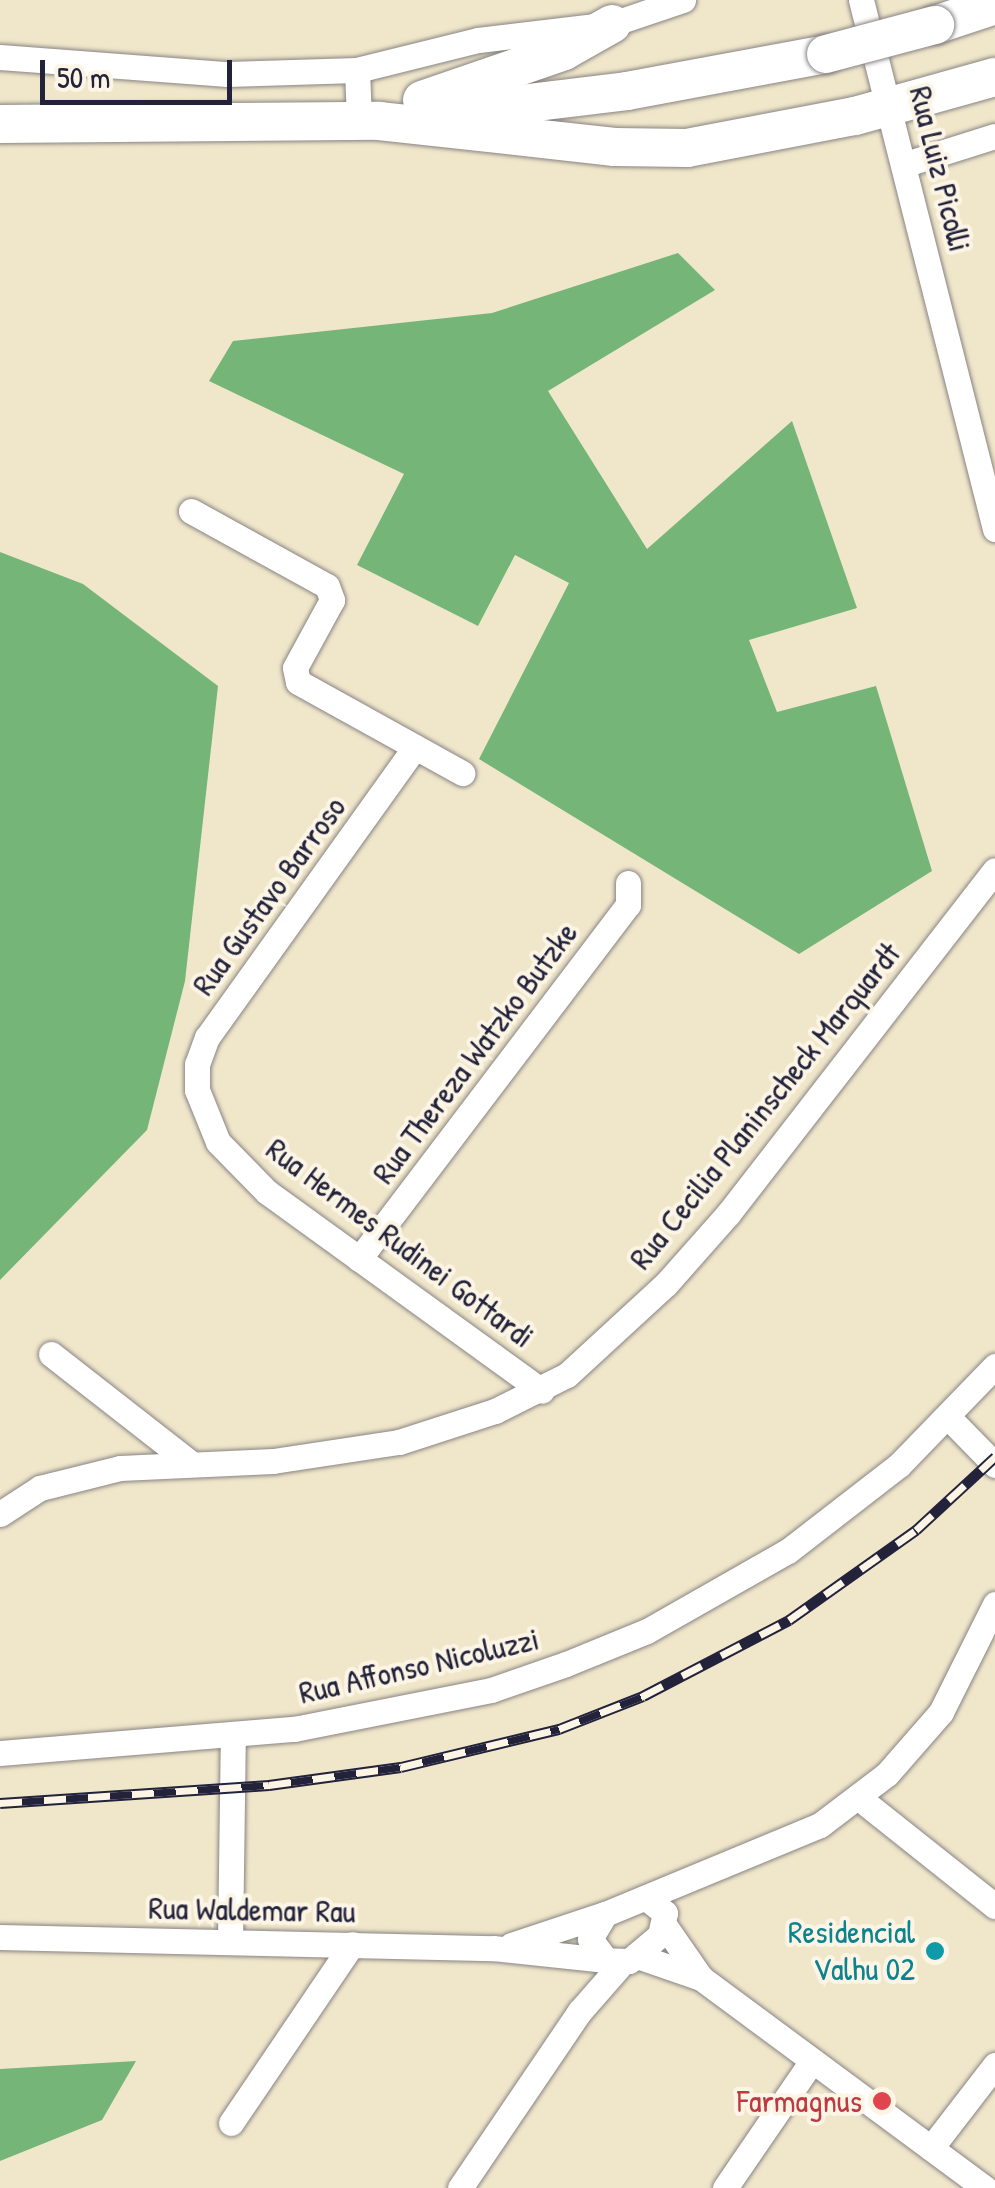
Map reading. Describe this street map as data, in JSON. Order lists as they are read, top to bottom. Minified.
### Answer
{"streets":{"street":["Rua Luiz Picolli","Rua Gustavo Barroso","Rua Thereza Watzko Butzke","Rua Cecilia Planinscheck Marquardt","Rua Hermes Rudinei Gottardi","Rua Affonso Nicoluzzi","Rua Waldemar Rau"]},"crossings":[["Rua Gustavo Barroso","Rua Hermes Rudinei Gottardi"],["Rua Thereza Watzko Butzke","Rua Hermes Rudinei Gottardi"],["Rua Cecilia Planinscheck Marquardt","Rua Hermes Rudinei Gottardi"]],"places":["Residencial Valhu 02","Farmagnus"],"scale_bar":"50 m"}
